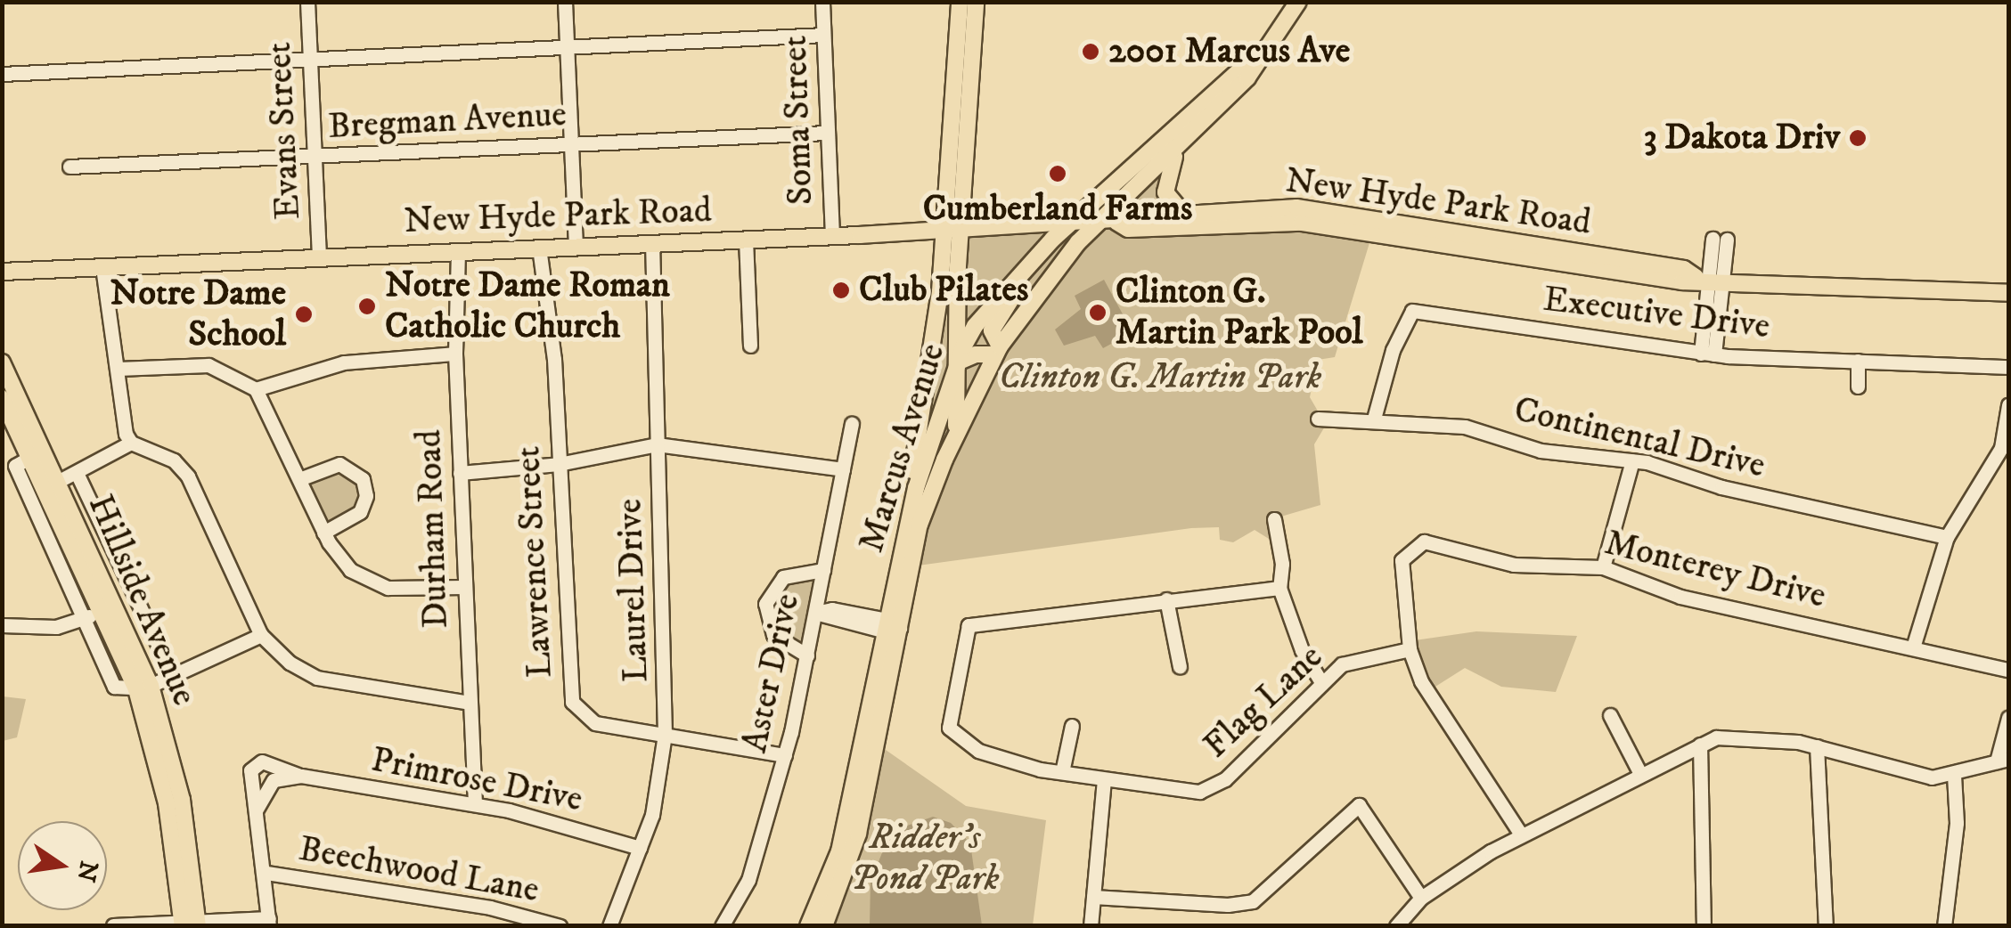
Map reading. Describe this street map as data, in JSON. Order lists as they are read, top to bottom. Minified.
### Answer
{"streets":{"main road":["New Hyde Park Road","Marcus Avenue","Hillside Avenue"],"street":["Soma Street","Bregman Avenue","Evans Street","Executive Drive","Continental Drive","Durham Road","Lawrence Street","Monterey Drive","Laurel Drive","Aster Drive","Flag Lane","Primrose Drive","Beechwood Lane"]},"crossings":[["Soma Street","Bregman Avenue"],["Soma Street","New Hyde Park Road"],["Bregman Avenue","Evans Street"],["Evans Street","New Hyde Park Road"],["New Hyde Park Road","Marcus Avenue"],["New Hyde Park Road","Durham Road"],["New Hyde Park Road","Lawrence Street"],["New Hyde Park Road","Laurel Drive"],["Executive Drive","Continental Drive"],["Durham Road","Primrose Drive"],["Lawrence Street","Laurel Drive"],["Lawrence Street","Aster Drive"],["Monterey Drive","Flag Lane"],["Laurel Drive","Primrose Drive"],["Primrose Drive","Beechwood Lane"]],"parks":["Clinton G. Martin Park","Ridder's Pond Park"],"places":["2001 Marcus Ave","3 Dakota Driv","Cumberland Farms","Club Pilates","Notre Dame Roman Catholic Church","Clinton G. Martin Park Pool","Notre Dame School"],"north":"right"}
